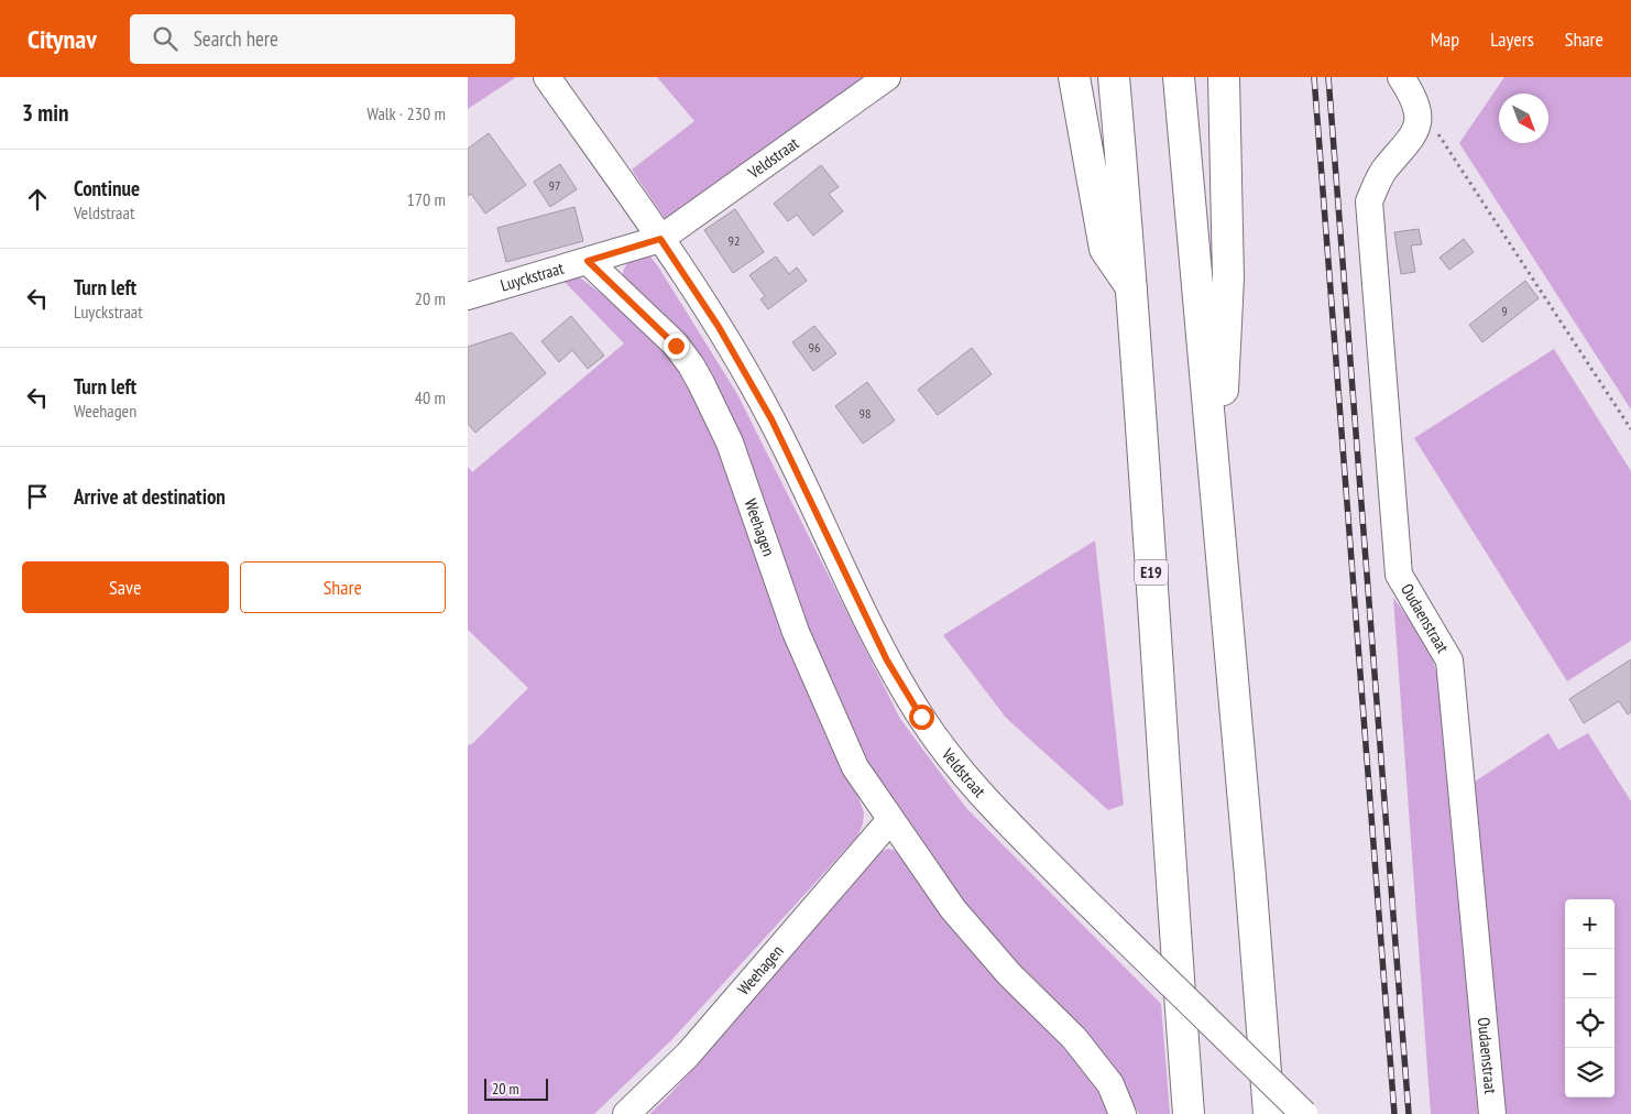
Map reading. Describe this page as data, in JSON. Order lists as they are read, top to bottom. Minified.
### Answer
{"streets":{"highway":["E19"],"street":["Veldstraat","Luyckstraat","Weehagen","Oudaenstraat"]},"crossings":[["Veldstraat","Luyckstraat"],["Luyckstraat","Weehagen"]],"house_numbers":["97","92","9","96","98"],"scale_bar":"20 m","north":"bottom right","page":{"header":"Citynav","search":"Search here","nav":["Map","Layers","Share"],"heading":["3 min","Walk · 230 m"],"list":[["Continue","Veldstraat","170 m"],["Turn left","Luyckstraat","20 m"],["Turn left","Weehagen","40 m"],"Arrive at destination"],"buttons":["Save","Share"],"map_buttons":["+","−"],"scale":"20 m"}}
